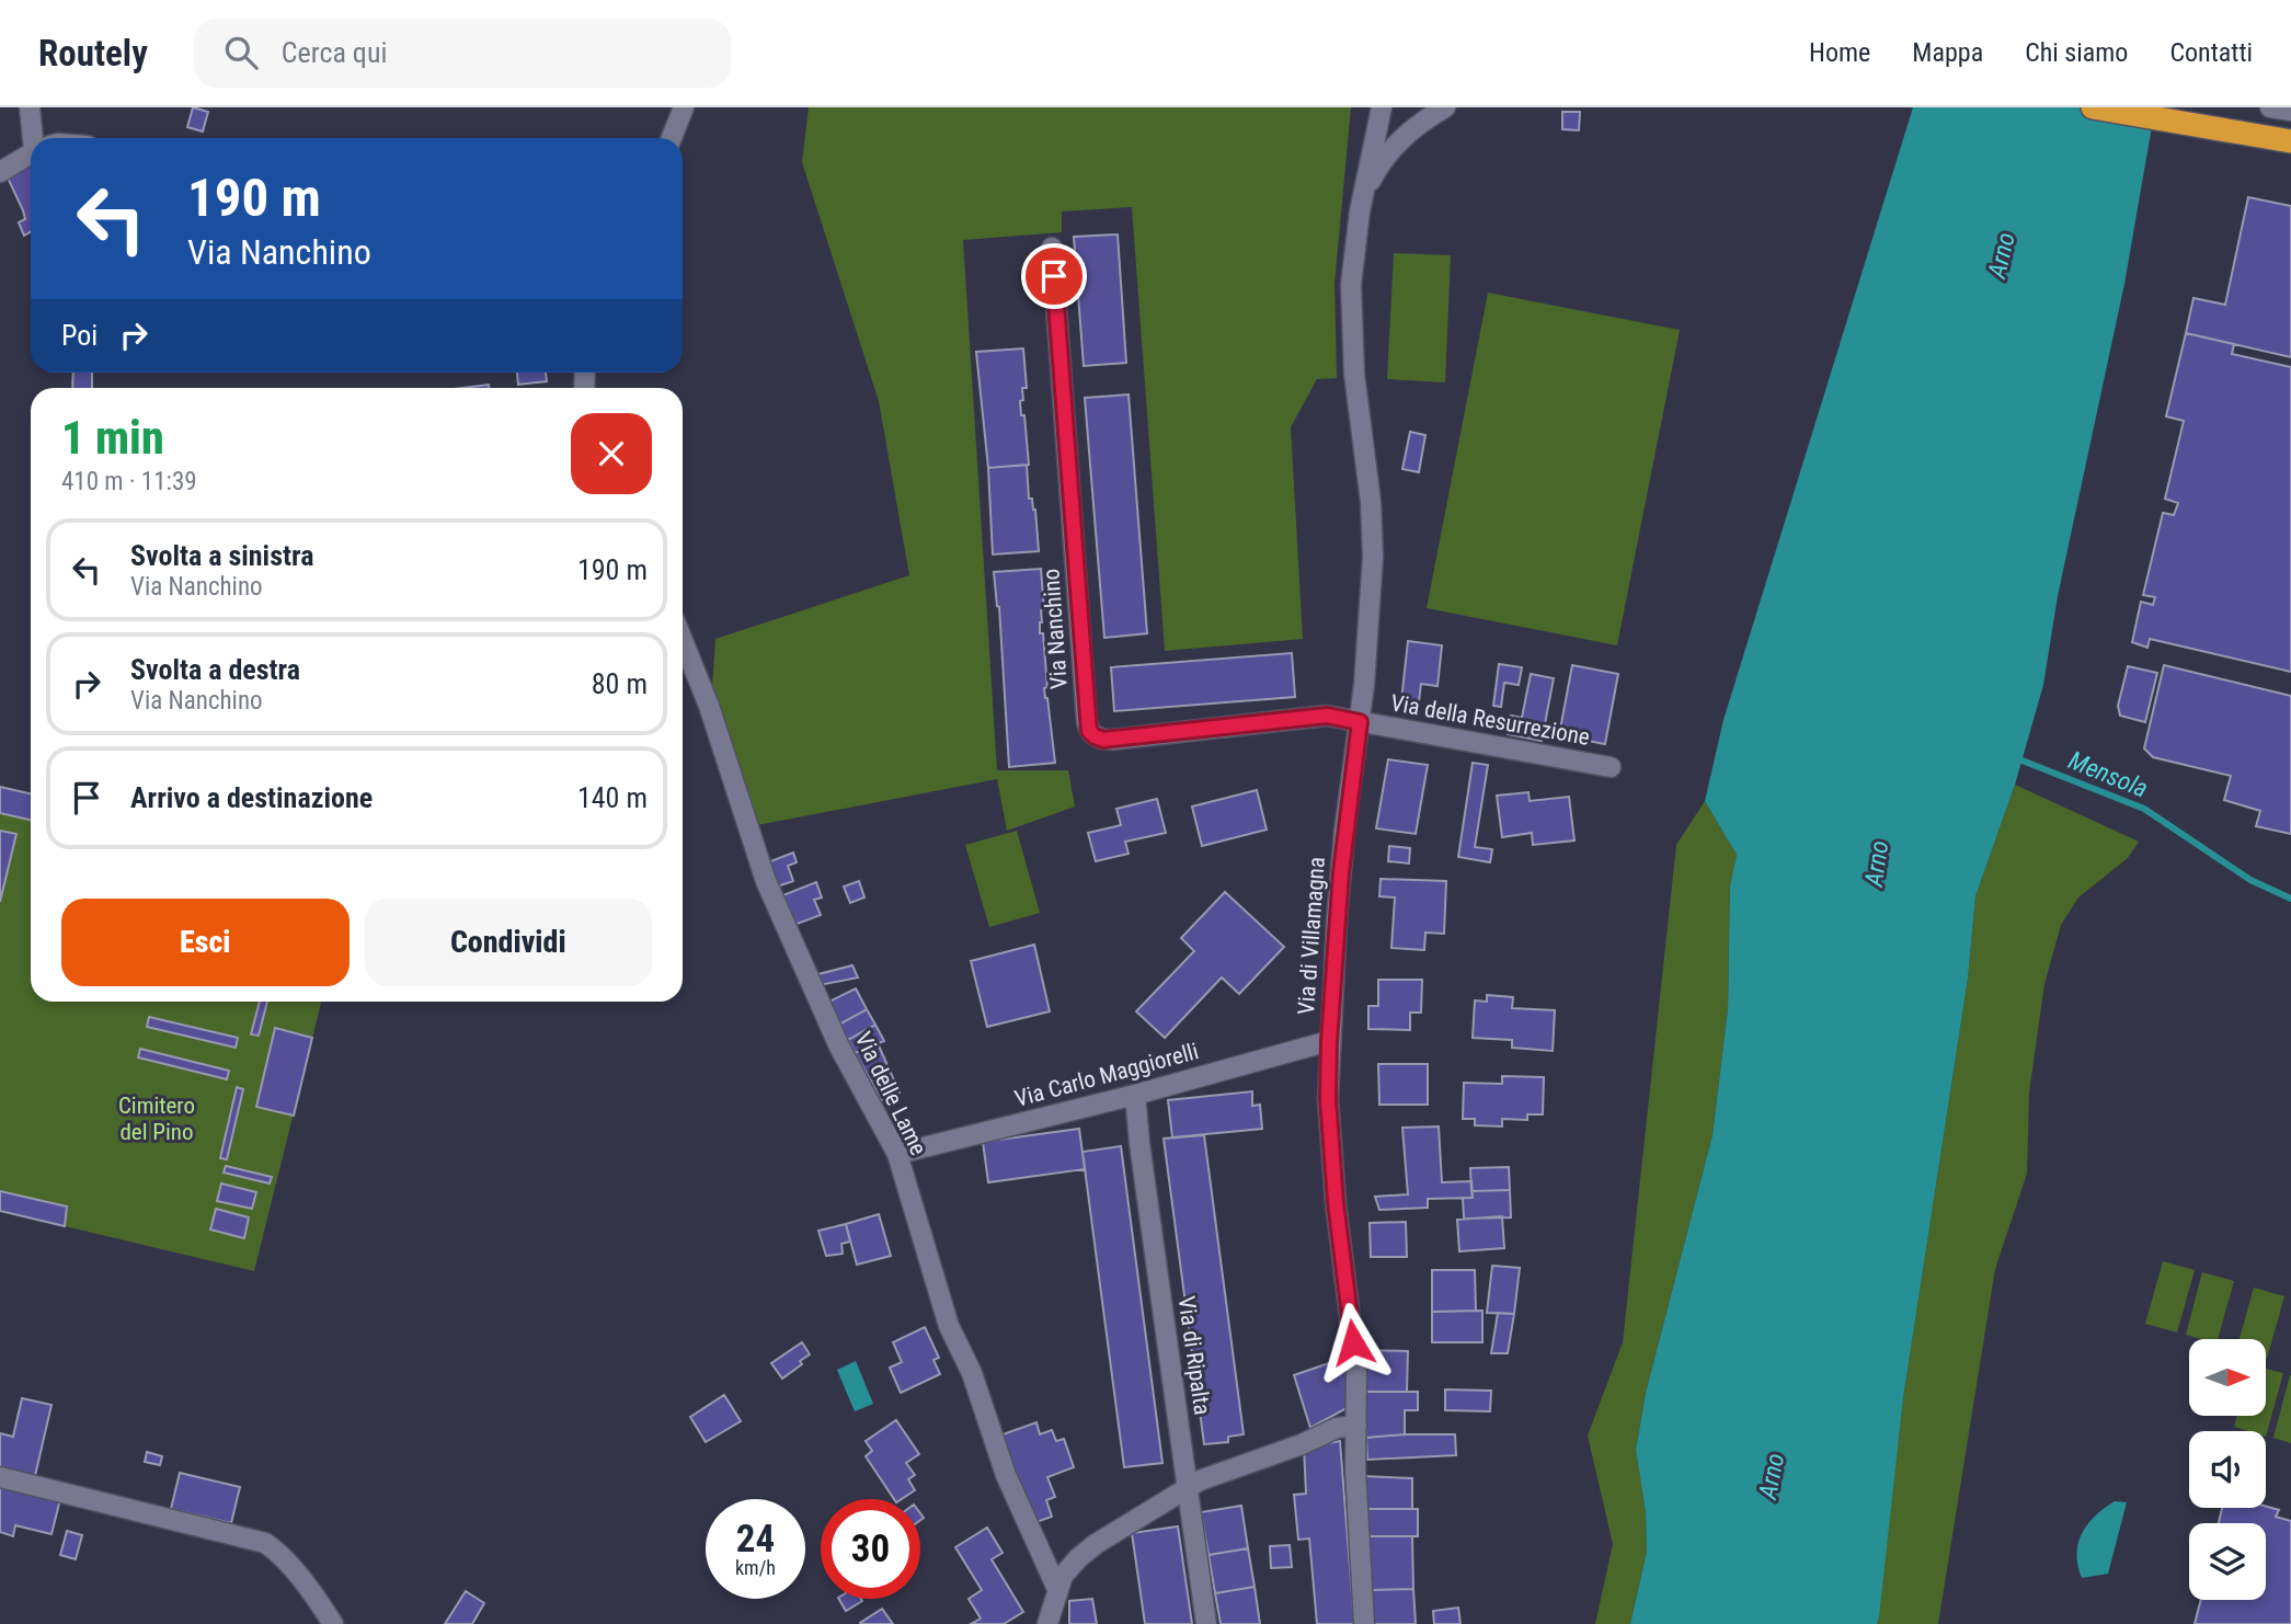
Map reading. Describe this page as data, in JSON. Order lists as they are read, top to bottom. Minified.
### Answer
{"streets":{"street":["Via Nanchino","Via della Resurrezione","Via di Villamagna","Via Carlo Maggiorelli","Via delle Lame","Via di Ripalta"]},"crossings":[["Via Nanchino","Via della Resurrezione"],["Via Nanchino","Via di Villamagna"],["Via della Resurrezione","Via di Villamagna"],["Via di Villamagna","Via Carlo Maggiorelli"],["Via Carlo Maggiorelli","Via delle Lame"],["Via Carlo Maggiorelli","Via di Ripalta"]],"water":["Arno","Mensola"],"parks":["Cimitero del Pino"],"north":"right","page":{"header":"Routely","search":"Cerca qui","nav":["Home","Mappa","Chi siamo","Contatti"],"turn":["190 m","Via Nanchino"],"then":"Poi","heading":["1 min","410 m · 11:39"],"list":[{"name":"Svolta a sinistra","note":"Via Nanchino","value":"190 m"},{"name":"Svolta a destra","note":"Via Nanchino","value":"80 m"},{"name":"Arrivo a destinazione","value":"140 m"}],"buttons":["Esci","Condividi"],"speed":"24 km/h","limit":"30"}}
